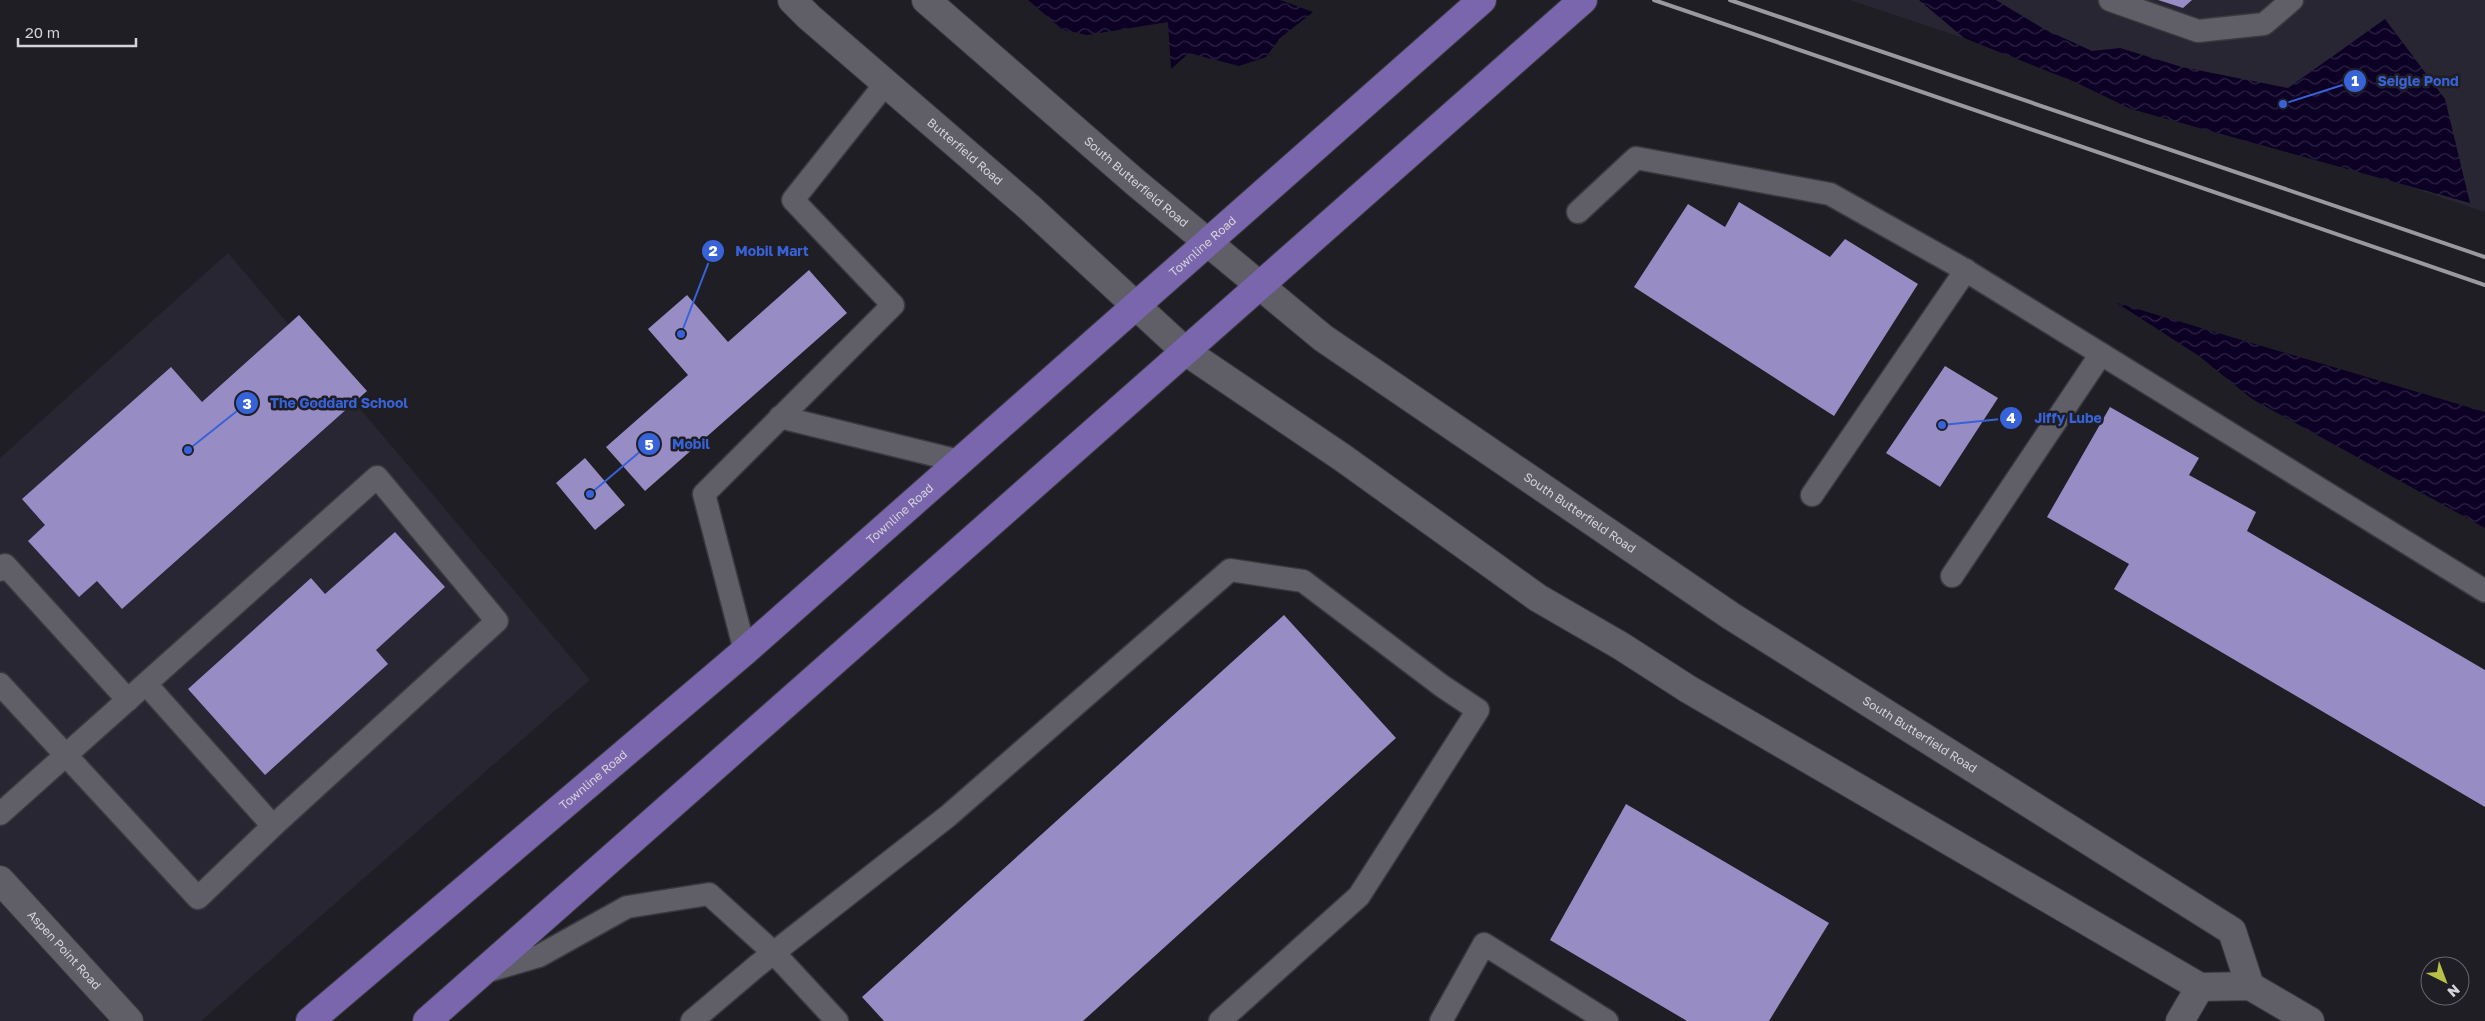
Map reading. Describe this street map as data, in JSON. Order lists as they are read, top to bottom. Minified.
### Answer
{"streets":{"main road":["Butterfield Road","South Butterfield Road","Townline Road","Aspen Point Road"]},"crossings":[["Butterfield Road","Townline Road"],["South Butterfield Road","Townline Road"]],"places":["Seigle Pond","Mobil Mart","Jiffy Lube","The Goddard School","Mobil"],"scale_bar":"20 m","north":"bottom right"}
